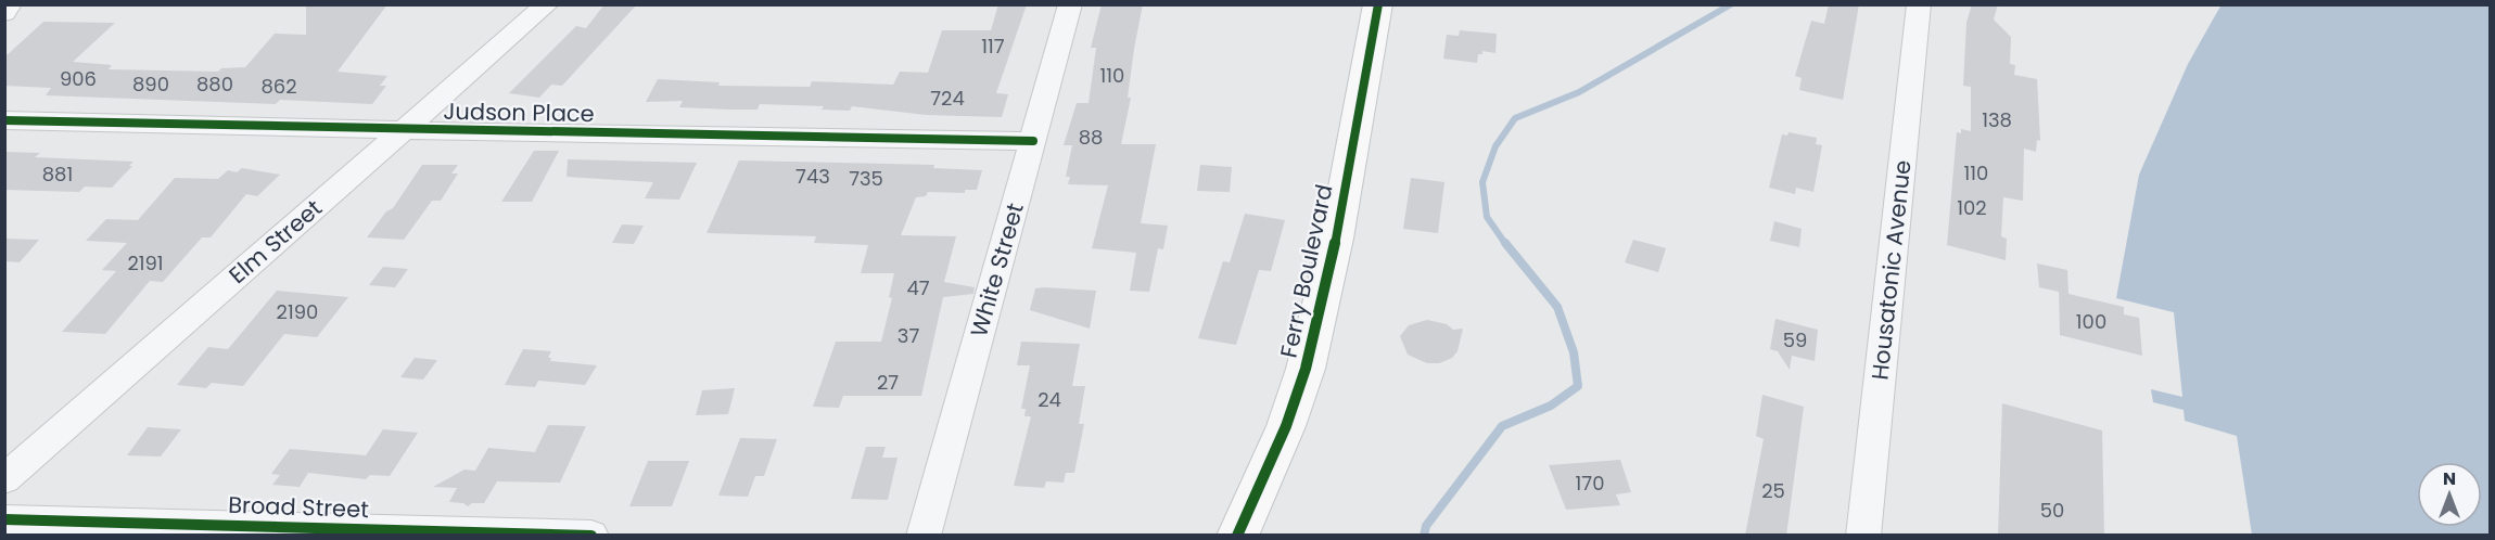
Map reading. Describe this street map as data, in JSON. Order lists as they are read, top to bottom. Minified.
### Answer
{"streets":{"main road":["Ferry Boulevard"],"street":["Judson Place","Elm Street","White Street","Housatonic Avenue","Broad Street"]},"crossings":[["Judson Place","Elm Street"],["Judson Place","White Street"]],"house_numbers":["117","110","906","890","880","862","724","138","88","110","881","743","735","102","2191","47","2190","100","37","59","27","24","170","25","50"],"north":"top"}
